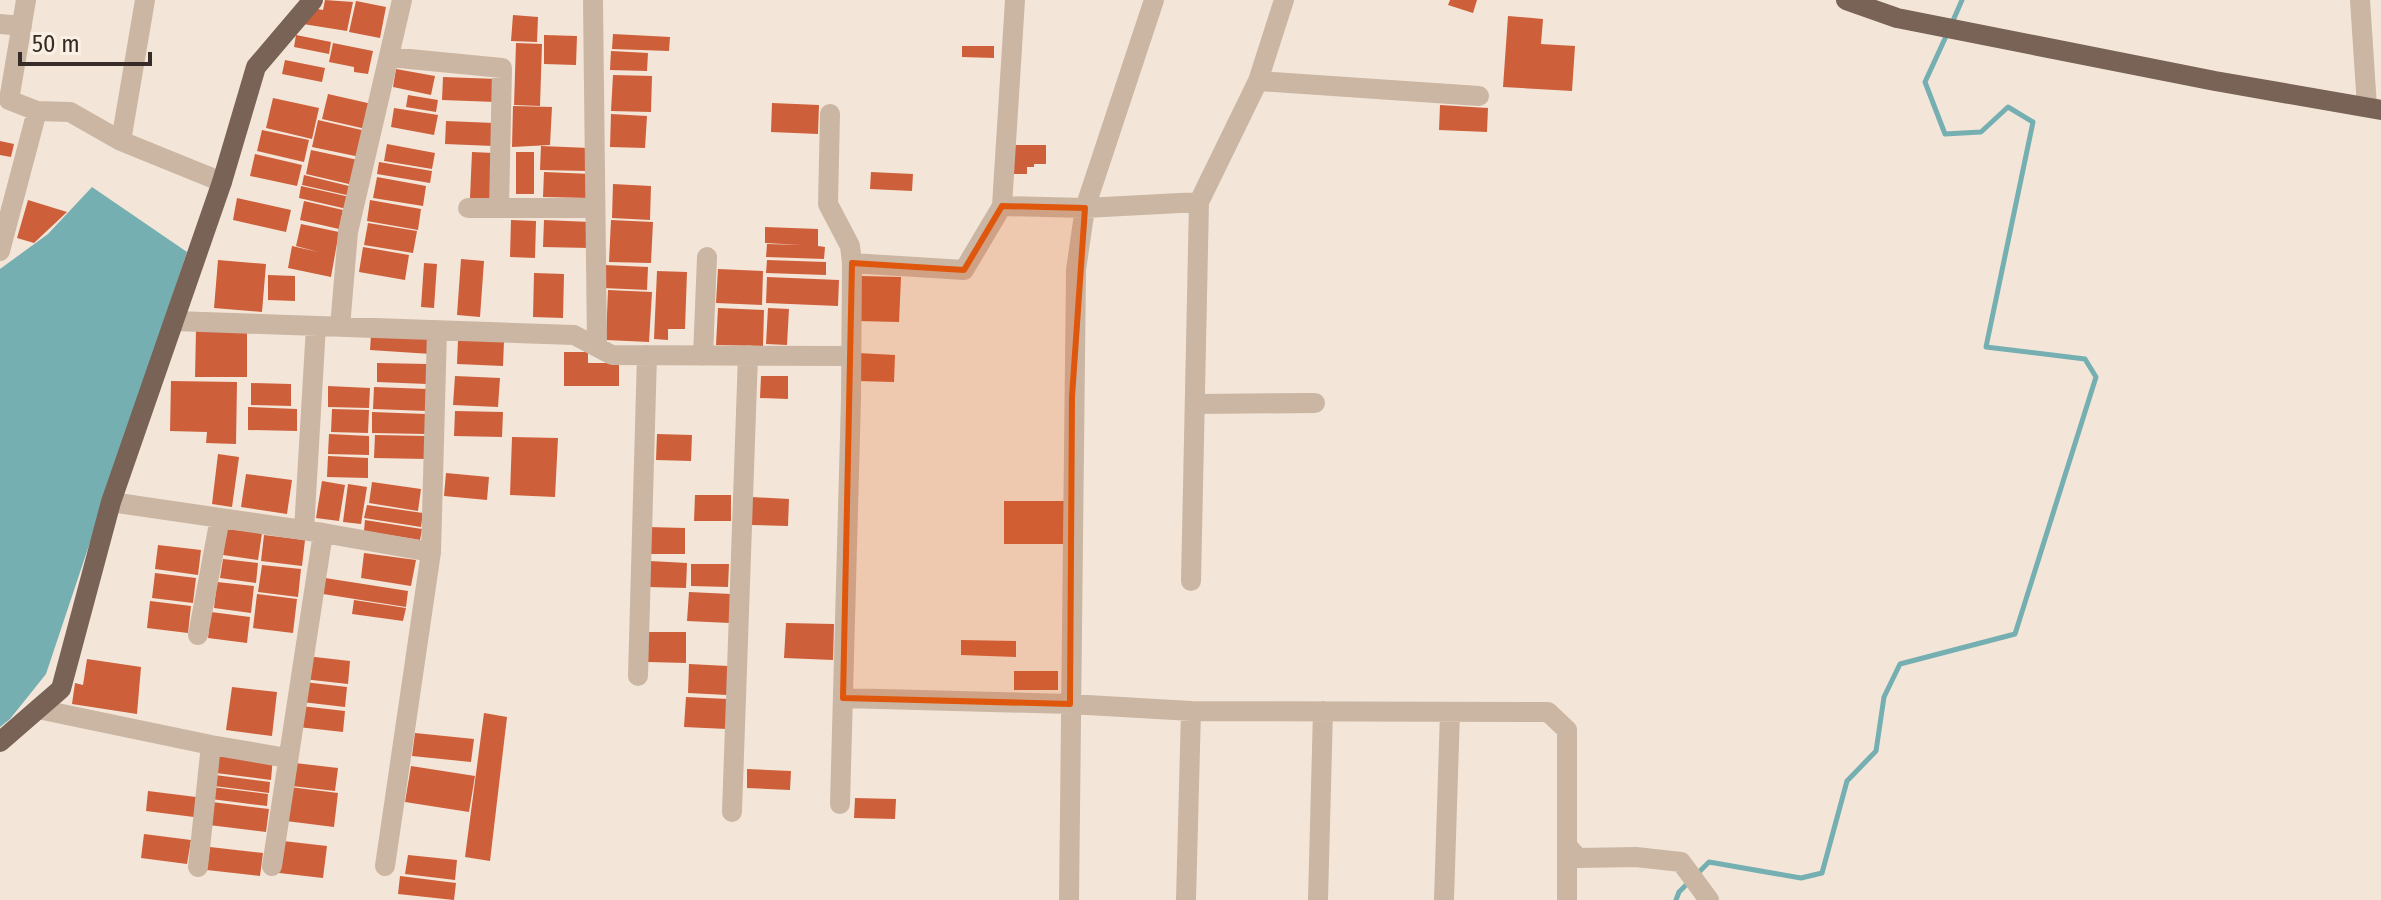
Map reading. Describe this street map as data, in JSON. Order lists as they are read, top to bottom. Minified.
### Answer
{"scale_bar":"50 m"}
